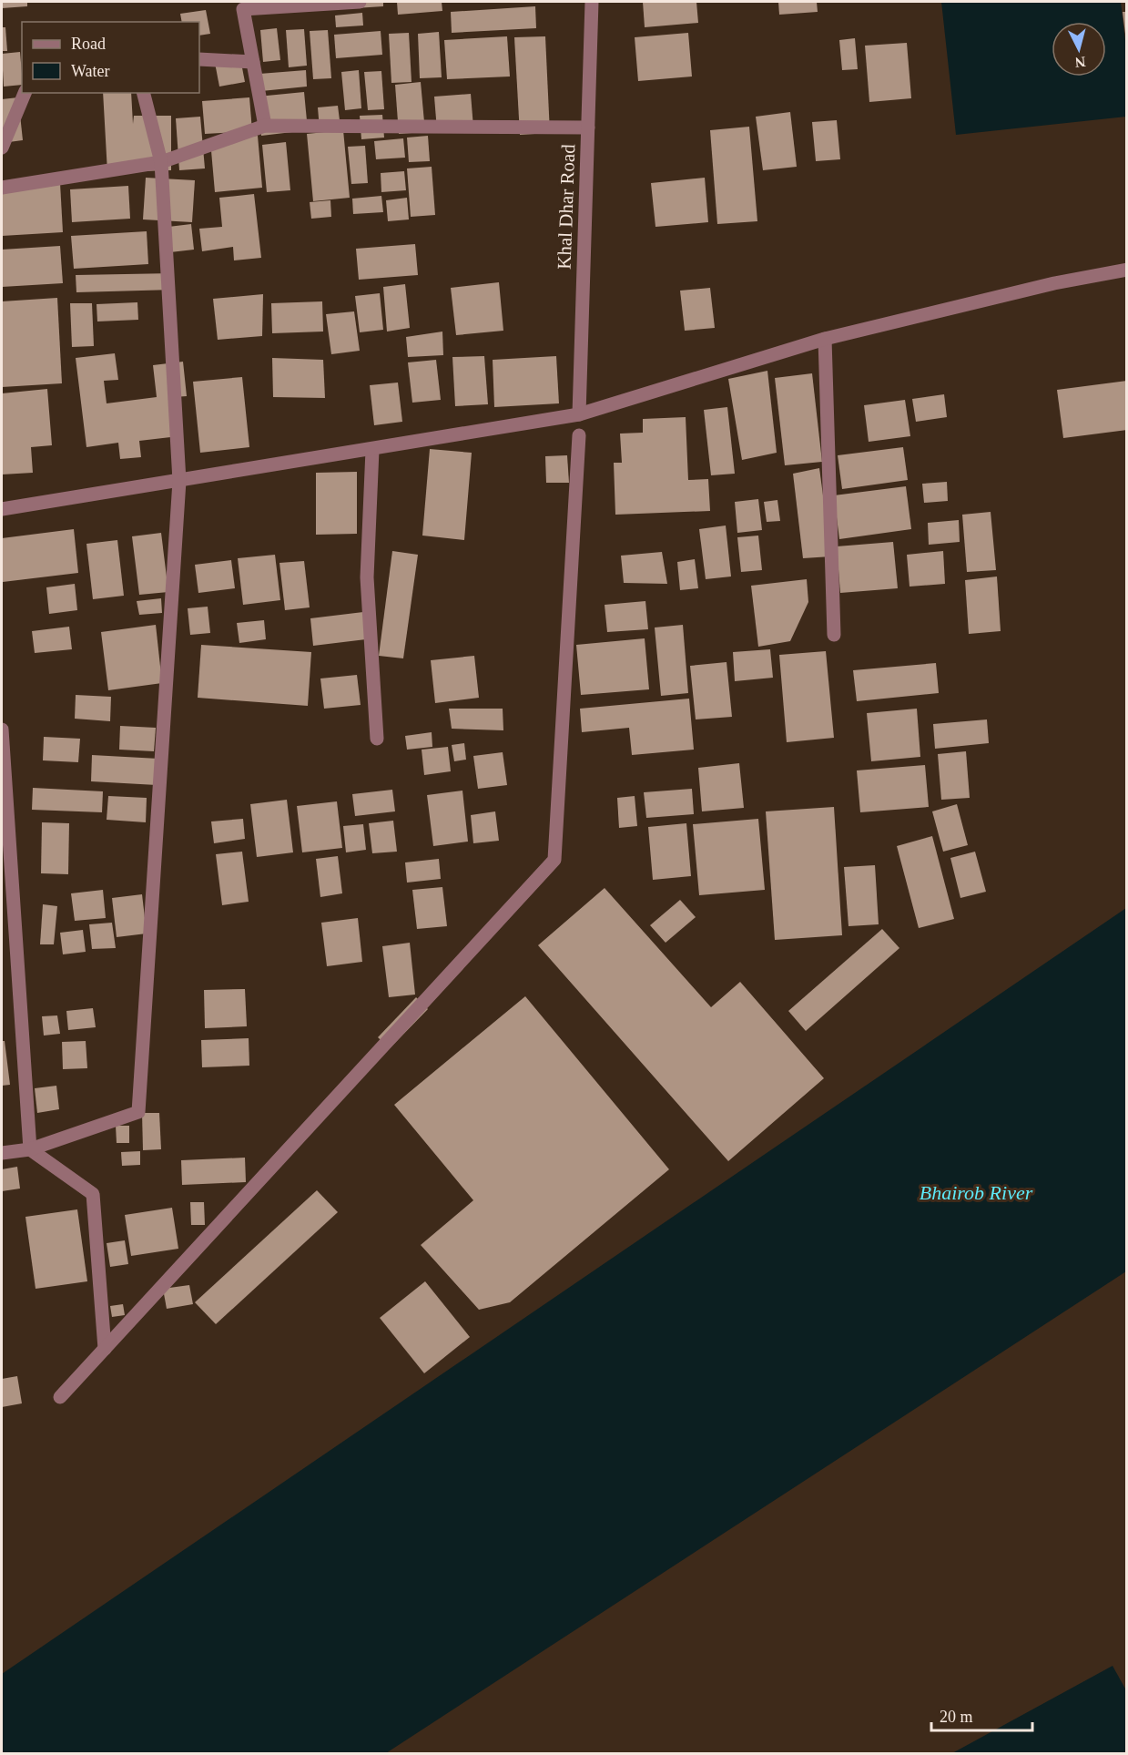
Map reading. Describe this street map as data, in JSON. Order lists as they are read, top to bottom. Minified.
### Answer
{"streets":{"street":["Khal Dhar Road"]},"water":["Bhairob River"],"legend":["Road","Water"],"scale_bar":"20 m","north":"bottom"}
